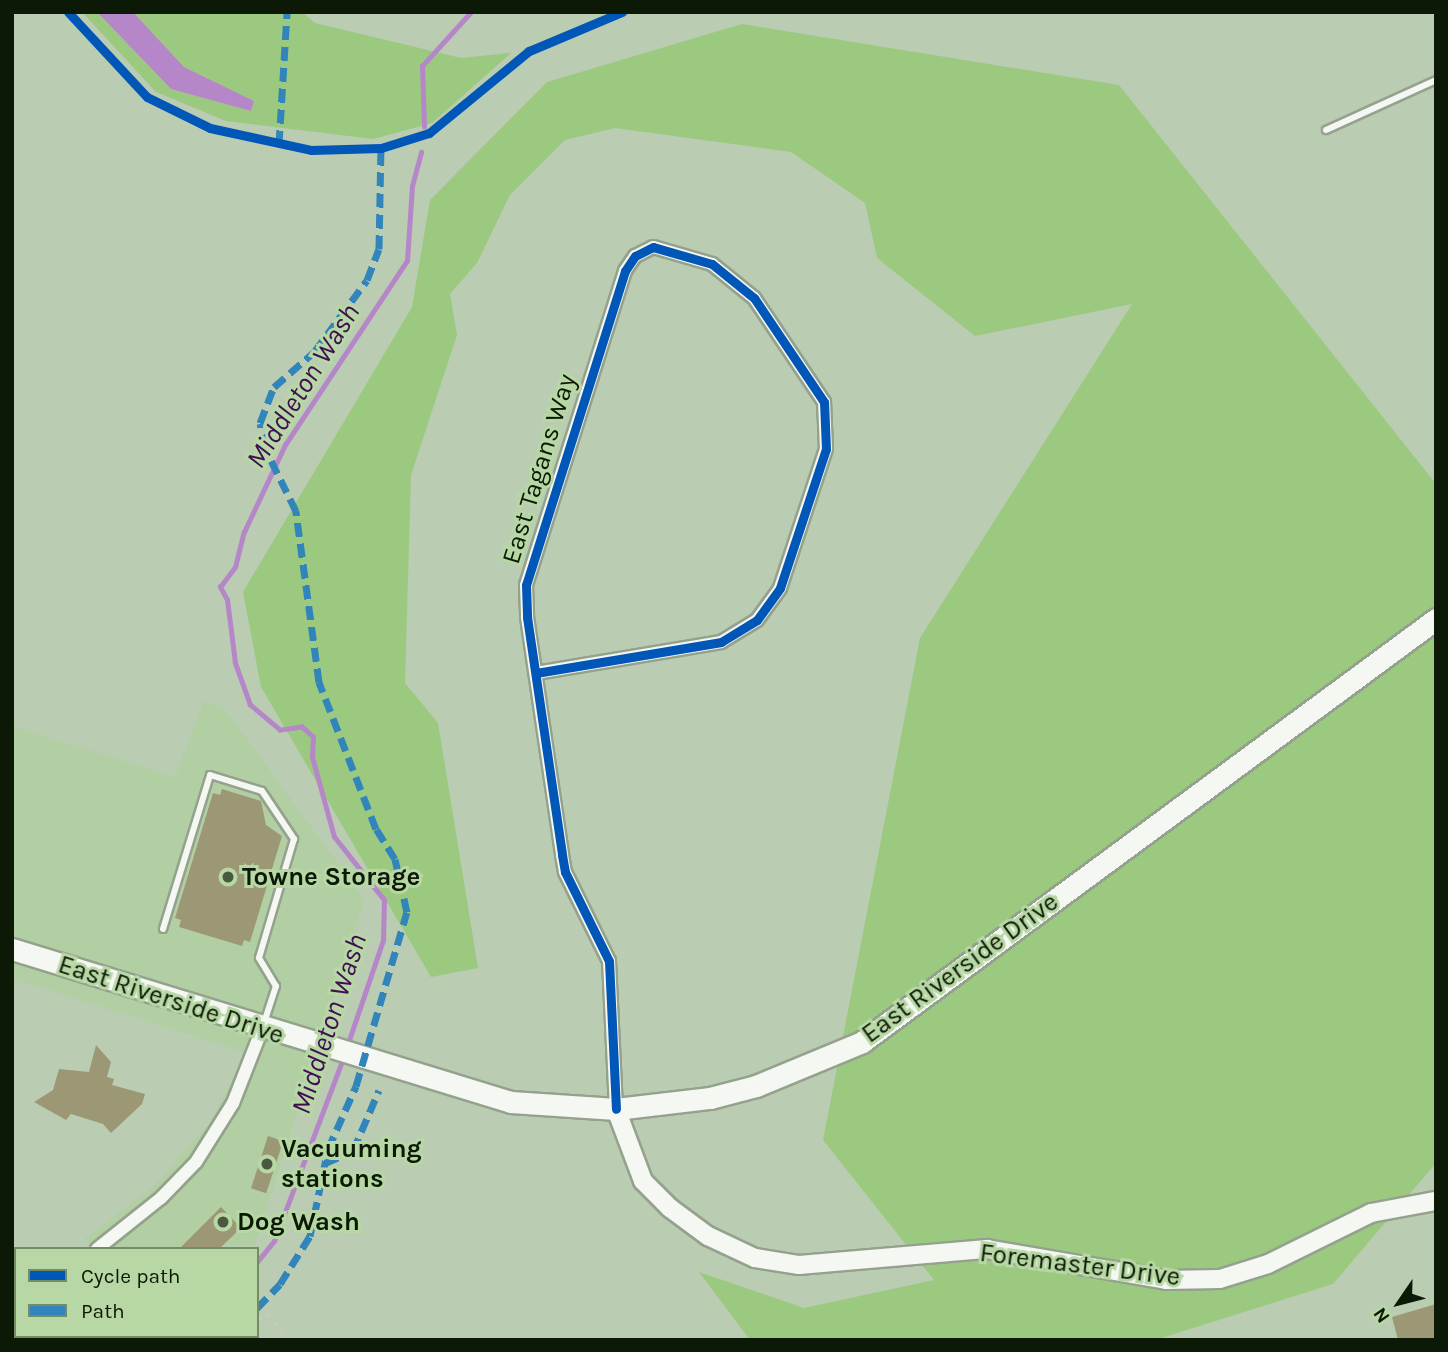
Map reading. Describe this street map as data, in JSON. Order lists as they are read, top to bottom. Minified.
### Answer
{"streets":{"main road":["East Riverside Drive","Foremaster Drive"],"street":["East Tagans Way"]},"crossings":[["East Tagans Way","East Riverside Drive"],["East Tagans Way","Foremaster Drive"],["East Riverside Drive","Foremaster Drive"]],"water":["Middleton Wash"],"places":["Towne Storage","Vacuuming stations","Dog Wash"],"legend":["Cycle path","Path"],"north":"bottom left"}
